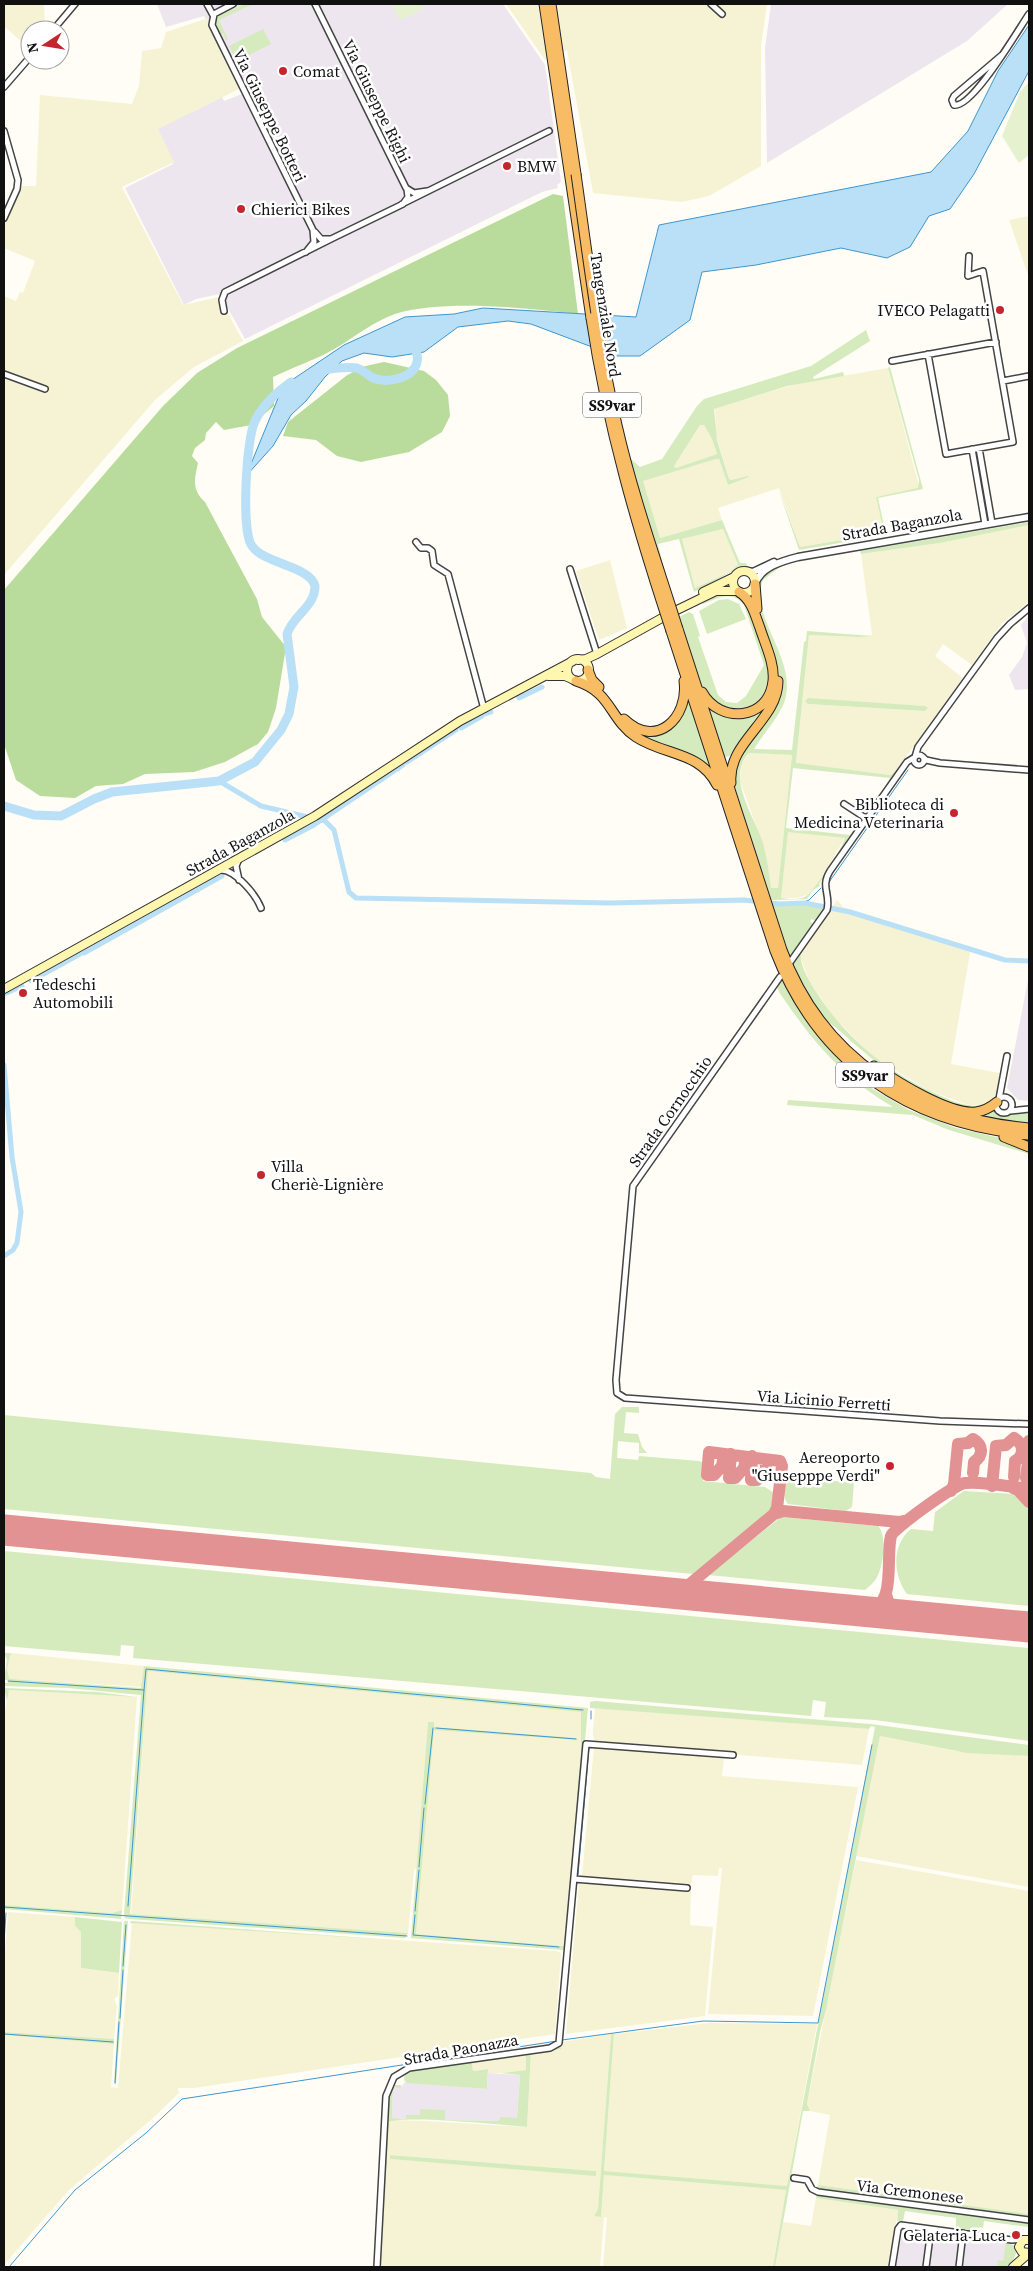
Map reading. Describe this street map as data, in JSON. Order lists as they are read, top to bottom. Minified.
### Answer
{"streets":{"highway":["Tangenziale Nord","SS9var"],"main road":["Strada Baganzola"],"street":["Via Giuseppe Righi","Via Giuseppe Botteri","Strada Cornocchio","Via Licinio Ferretti","Strada Paonazza","Via Cremonese"]},"crossings":[["Tangenziale Nord","SS9var"],["Strada Cornocchio","Via Licinio Ferretti"]],"places":["Comat","BMW","Chierici Bikes","IVECO Pelagatti","Biblioteca di Medicina Veterinaria","Tedeschi Automobili","Villa Cheriè-Lignière","Aereoporto \"Giusepppe Verdi\"","Gelateria Luca"],"north":"left"}
